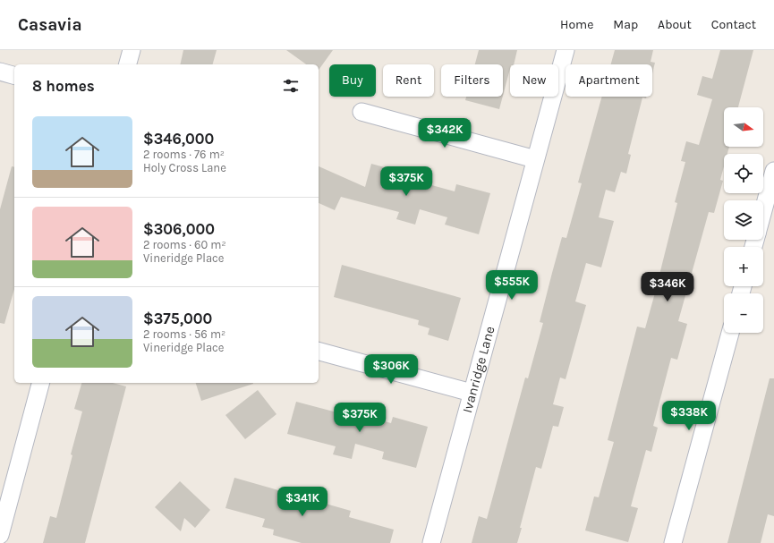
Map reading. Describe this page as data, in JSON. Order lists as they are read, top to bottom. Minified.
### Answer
{"streets":{"street":["Ivanridge Lane"]},"north":"right","page":{"header":"Casavia","nav":["Home","Map","About","Contact"],"chip":["Buy","Rent","Filters","New","Apartment"],"heading":"8 homes","map_buttons":["+","−"],"list":[{"name":"$346,000","note":"2 rooms · 76 m² · Holy Cross Lane"},{"name":"$306,000","note":"2 rooms · 60 m² · Vineridge Place"},{"name":"$375,000","note":"2 rooms · 56 m² · Vineridge Place"}],"price":["$342K","$375K","$555K","$346K","$306K","$338K","$375K","$341K"]}}
